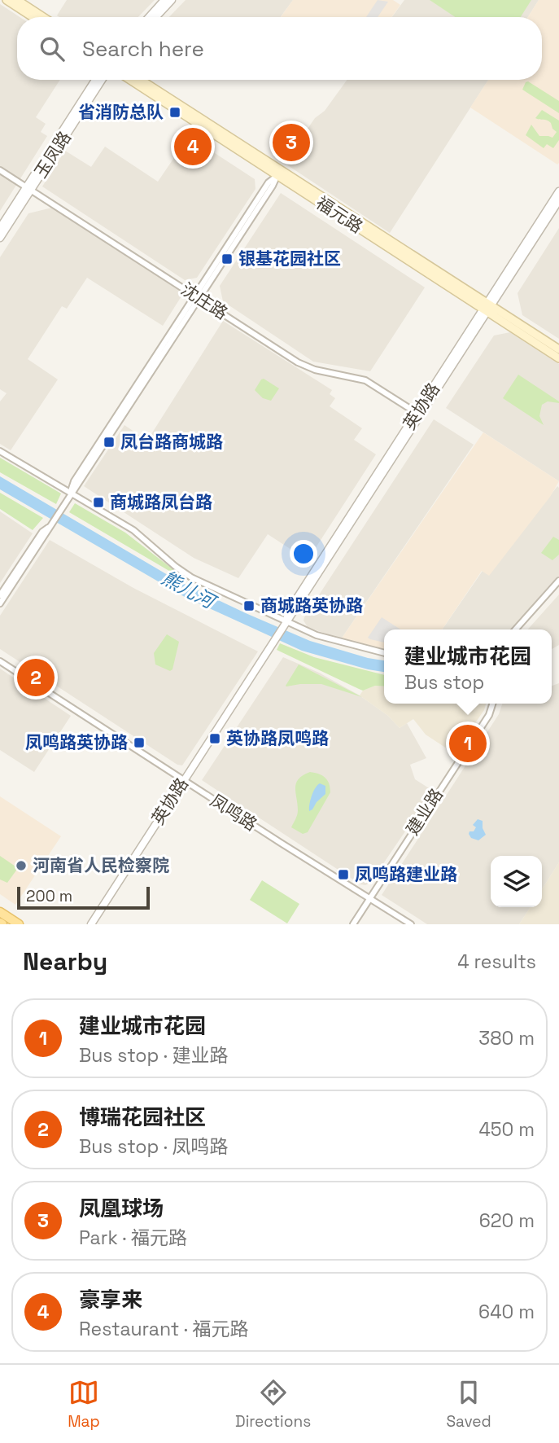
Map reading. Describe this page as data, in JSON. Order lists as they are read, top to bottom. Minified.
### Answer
{"streets":{"main road":["福元路"],"street":["玉凤路","沈庄路","英协路","建业路","凤鸣路"]},"crossings":[["玉凤路","沈庄路"],["福元路","英协路"],["沈庄路","英协路"],["英协路","凤鸣路"],["建业路","凤鸣路"]],"water":["熊儿河"],"places":{"transit":["省消防总队","银基花园社区","凤台路商城路","商城路凤台路","商城路英协路","英协路凤鸣路","凤鸣路英协路","凤鸣路建业路"],"other":["河南省人民检察院"]},"scale_bar":"200 m","page":{"search":"Search here","pins":["3","4","2","1"],"popup":["建业城市花园","Bus stop"],"scale":"200 m","heading":["Nearby","4 results"],"list":[{"mark":"1","name":"建业城市花园","note":"Bus stop · 建业路","value":"380 m"},{"mark":"2","name":"博瑞花园社区","note":"Bus stop · 凤鸣路","value":"450 m"},{"mark":"3","name":"凤凰球场","note":"Park · 福元路","value":"620 m"},{"mark":"4","name":"豪享来","note":"Restaurant · 福元路","value":"640 m"}],"nav":["Map","Directions","Saved"]}}
